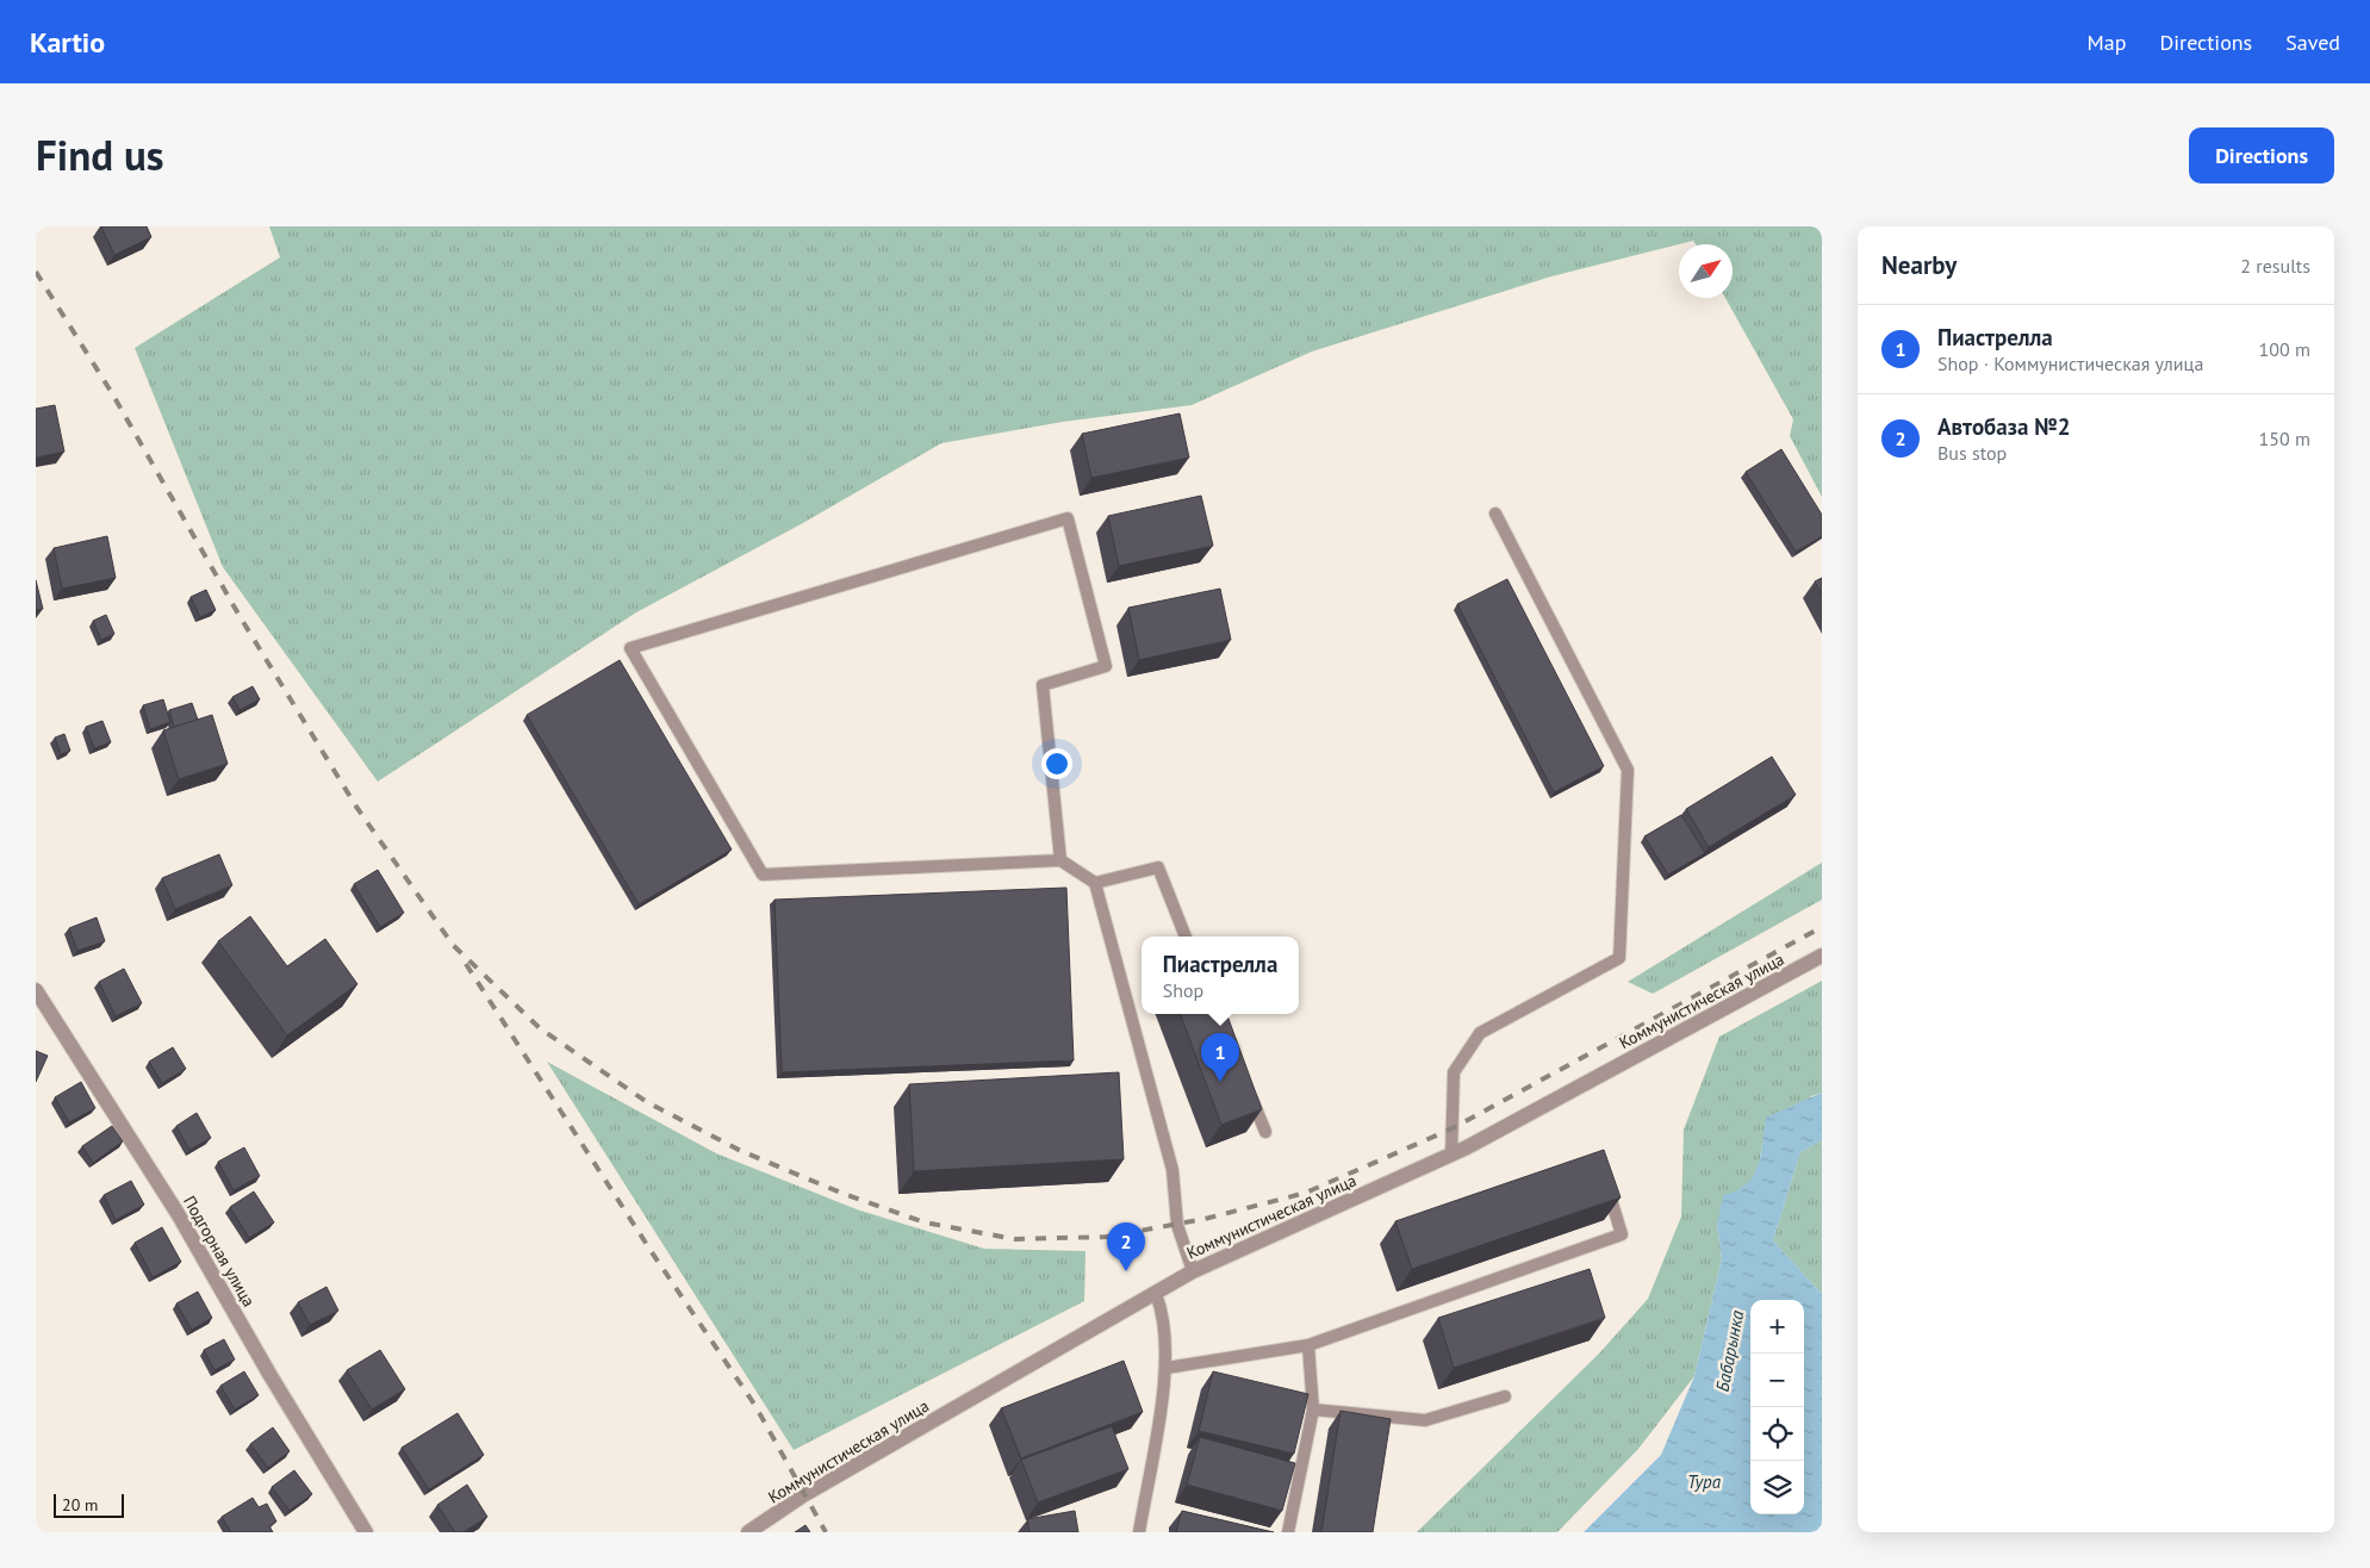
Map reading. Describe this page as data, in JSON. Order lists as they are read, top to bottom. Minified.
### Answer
{"streets":{"street":["Коммунистическая улица","Подгорная улица"]},"water":["Бабарынка","Тура"],"scale_bar":"20 m","north":"top right","page":{"header":"Kartio","nav":["Map","Directions","Saved"],"title":"Find us","buttons":"Directions","heading":["Nearby","2 results"],"list":[{"mark":"1","name":"Пиастрелла","note":"Shop · Коммунистическая улица","value":"100 m"},{"mark":"2","name":"Автобаза №2","note":"Bus stop","value":"150 m"}],"popup":["Пиастрелла","Shop"],"pins":["1","2"],"map_buttons":["+","−"],"scale":"20 m"}}
